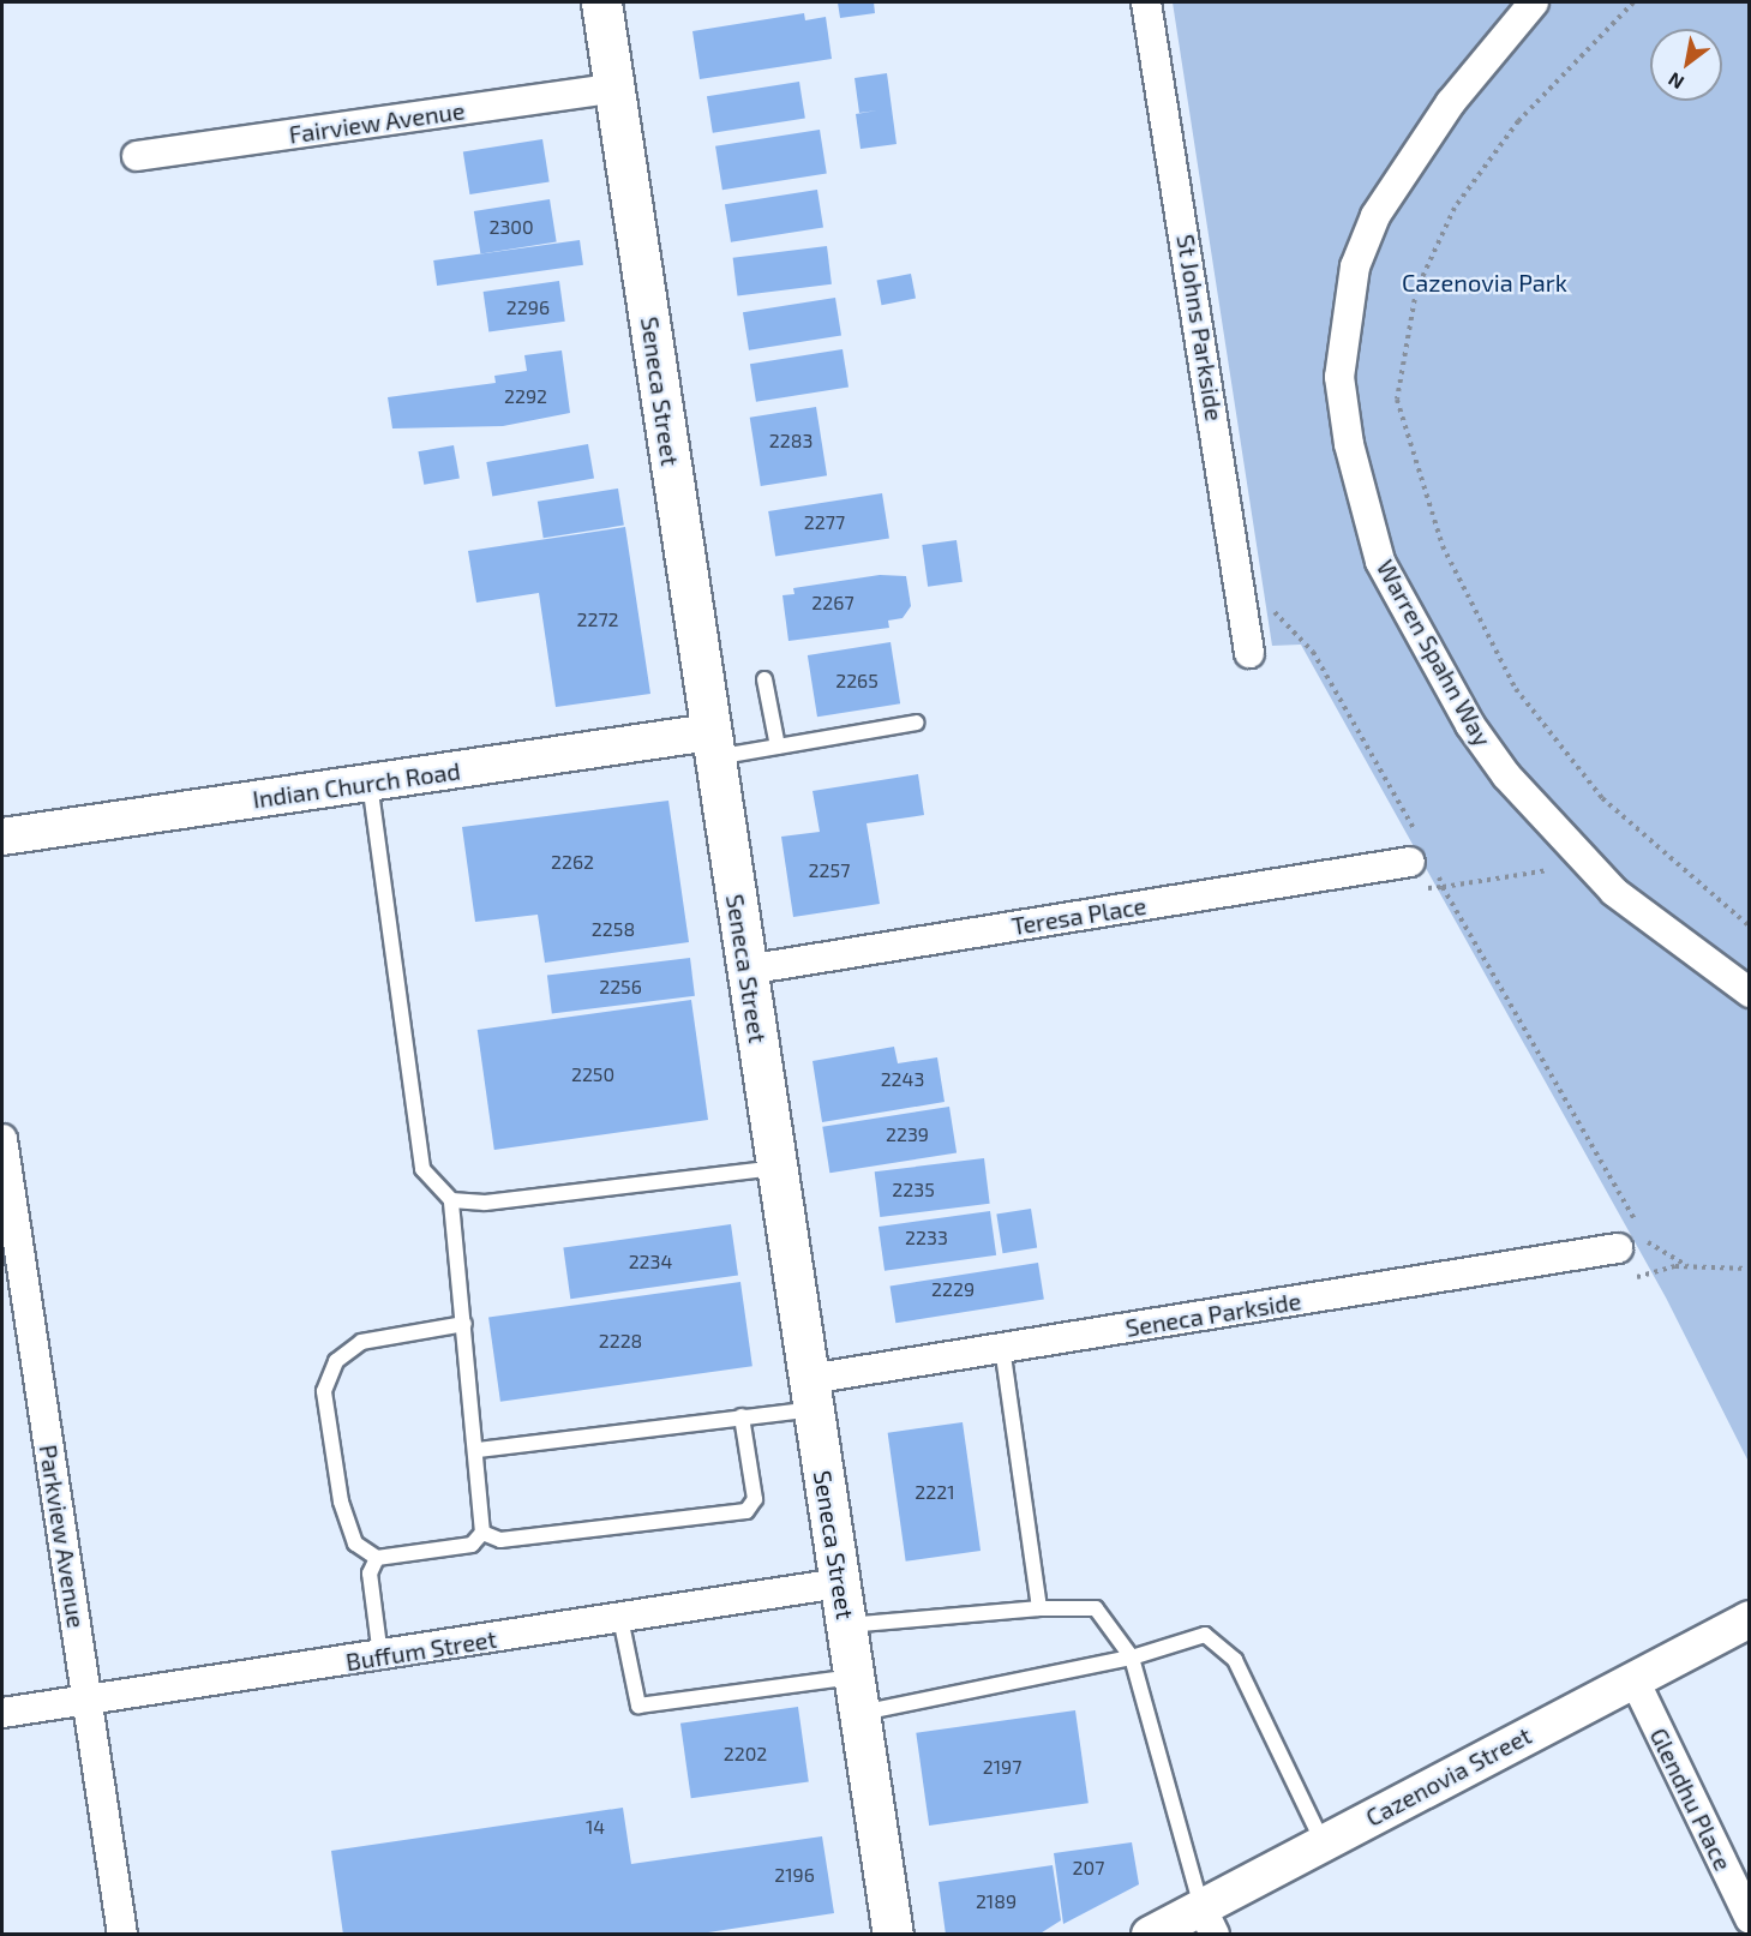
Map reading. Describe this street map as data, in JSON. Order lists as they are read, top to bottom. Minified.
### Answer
{"streets":{"main road":["Seneca Street"],"street":["Fairview Avenue","St Johns Parkside","Warren Spahn Way","Indian Church Road","Teresa Place","Seneca Parkside","Parkview Avenue","Buffum Street","Cazenovia Street","Glendhu Place"]},"crossings":[["Fairview Avenue","Seneca Street"],["Seneca Street","Indian Church Road"],["Seneca Street","Teresa Place"],["Seneca Street","Seneca Parkside"],["Seneca Street","Buffum Street"],["Parkview Avenue","Buffum Street"],["Cazenovia Street","Glendhu Place"]],"parks":["Cazenovia Park"],"house_numbers":["2300","2296","2292","2283","2277","2267","2272","2265","2262","2257","2258","2256","2250","2243","2239","2235","2233","2234","2229","2228","2221","2202","2197","14","207","2196","2189"],"north":"bottom left"}
